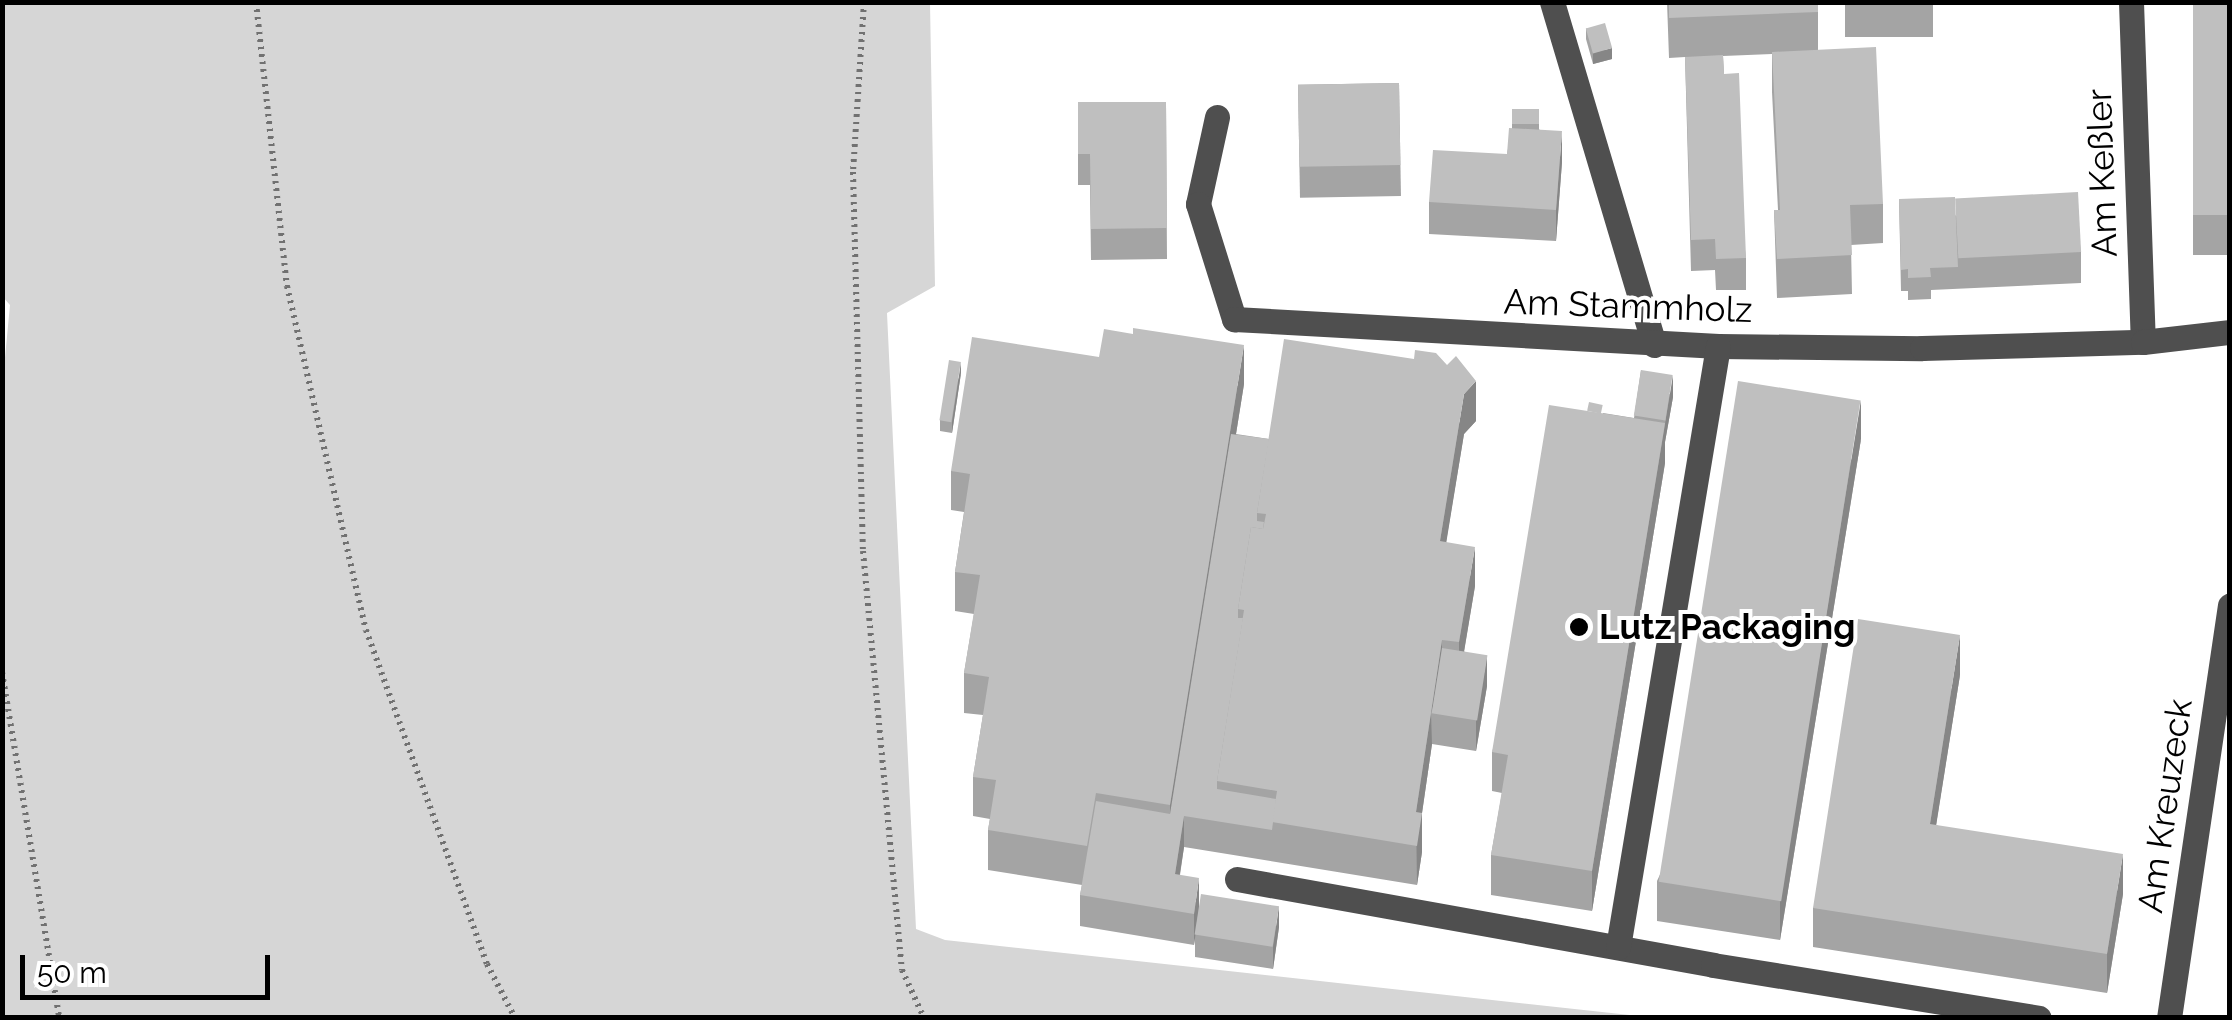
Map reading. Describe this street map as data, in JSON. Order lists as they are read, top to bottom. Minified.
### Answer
{"streets":{"street":["Am Keßler","Am Stammholz","Am Kreuzeck"]},"crossings":[["Am Keßler","Am Stammholz"]],"places":["Lutz Packaging"],"scale_bar":"50 m"}
